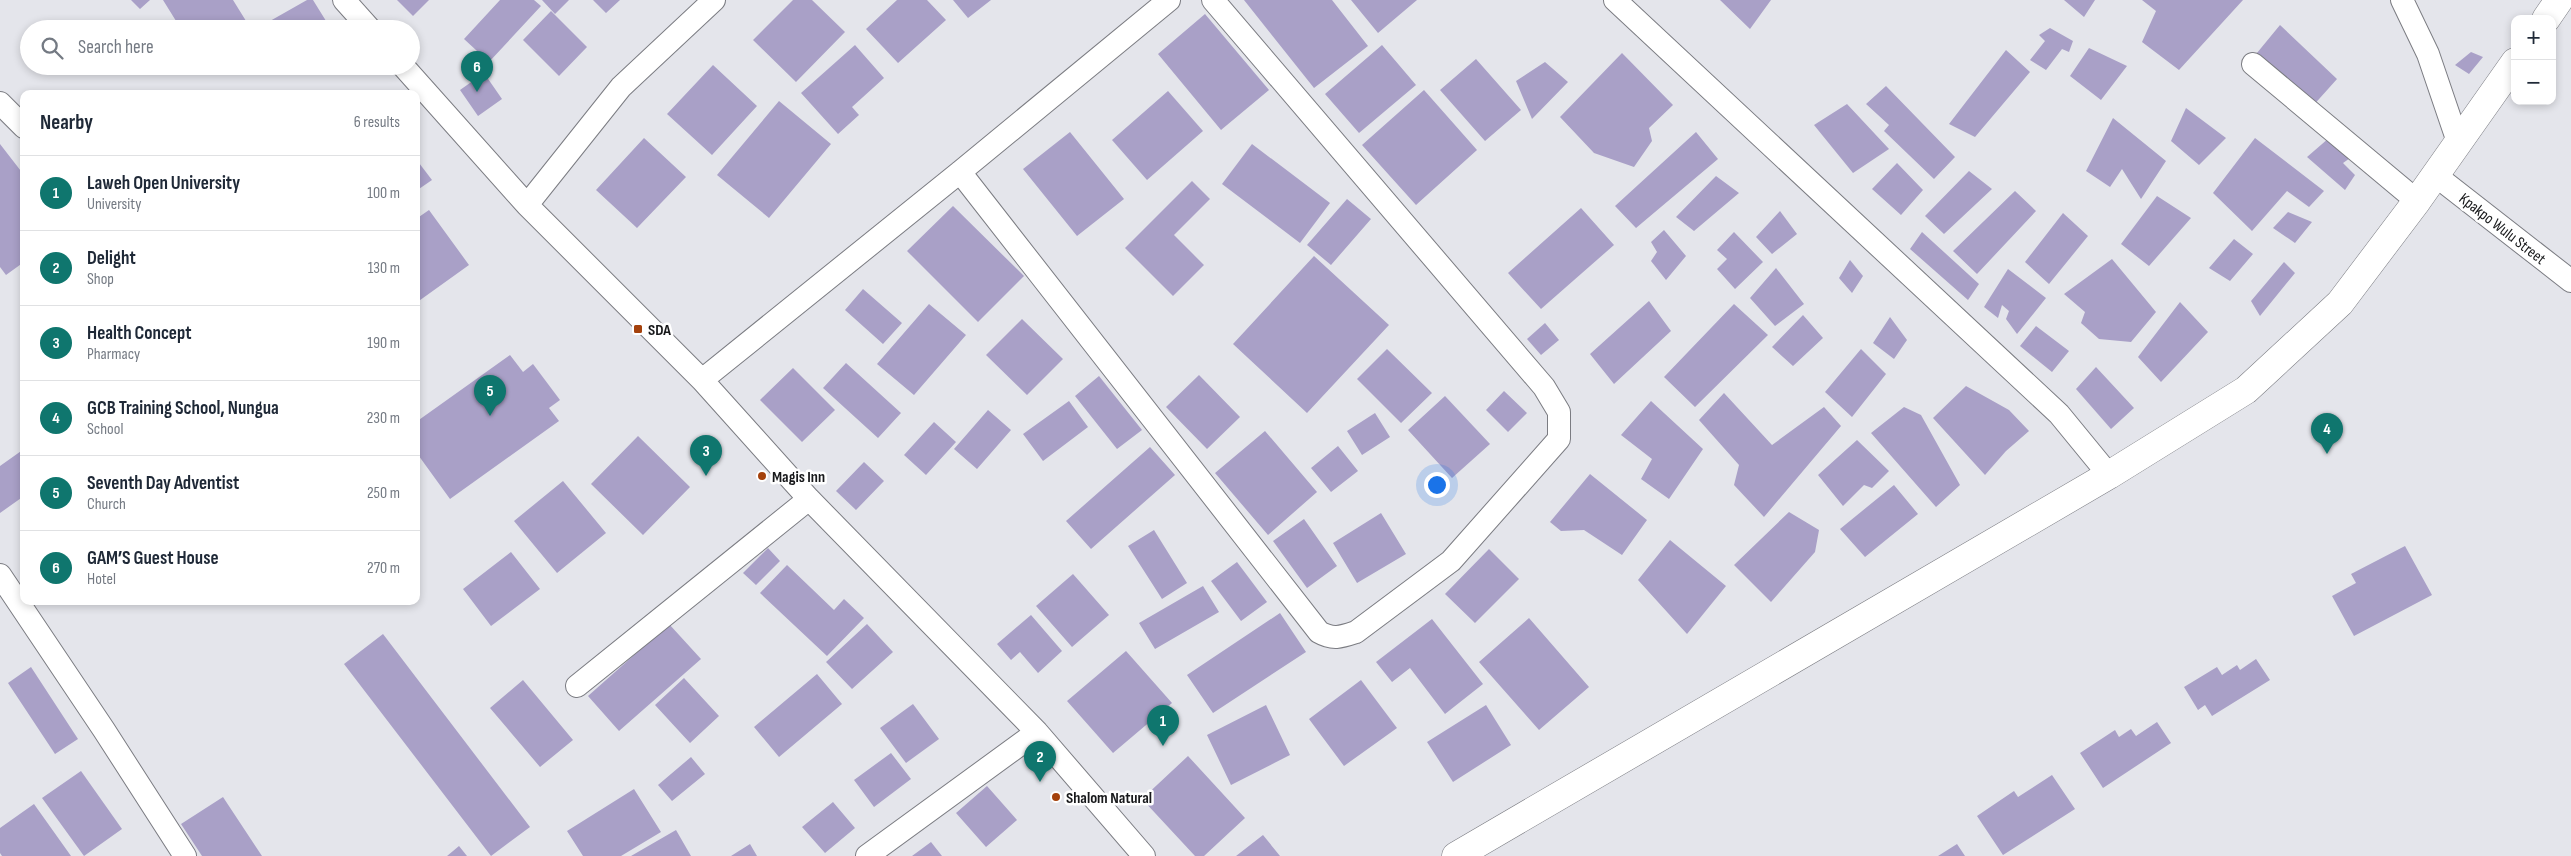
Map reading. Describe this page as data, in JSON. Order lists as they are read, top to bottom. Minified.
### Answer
{"streets":{"street":["Kpakpo Wulu Street"]},"places":{"transit":["SDA"],"other":["Magis Inn","Shalom Natural"]},"page":{"map_buttons":["+","−"],"search":"Search here","pins":["6","5","4","3","1","2"],"heading":["Nearby","6 results"],"list":[{"mark":"1","name":"Laweh Open University","note":"University","value":"100 m"},{"mark":"2","name":"Delight","note":"Shop","value":"130 m"},{"mark":"3","name":"Health Concept","note":"Pharmacy","value":"190 m"},{"mark":"4","name":"GCB Training School, Nungua","note":"School","value":"230 m"},{"mark":"5","name":"Seventh Day Adventist","note":"Church","value":"250 m"},{"mark":"6","name":"GAM’S Guest House","note":"Hotel","value":"270 m"}]}}
